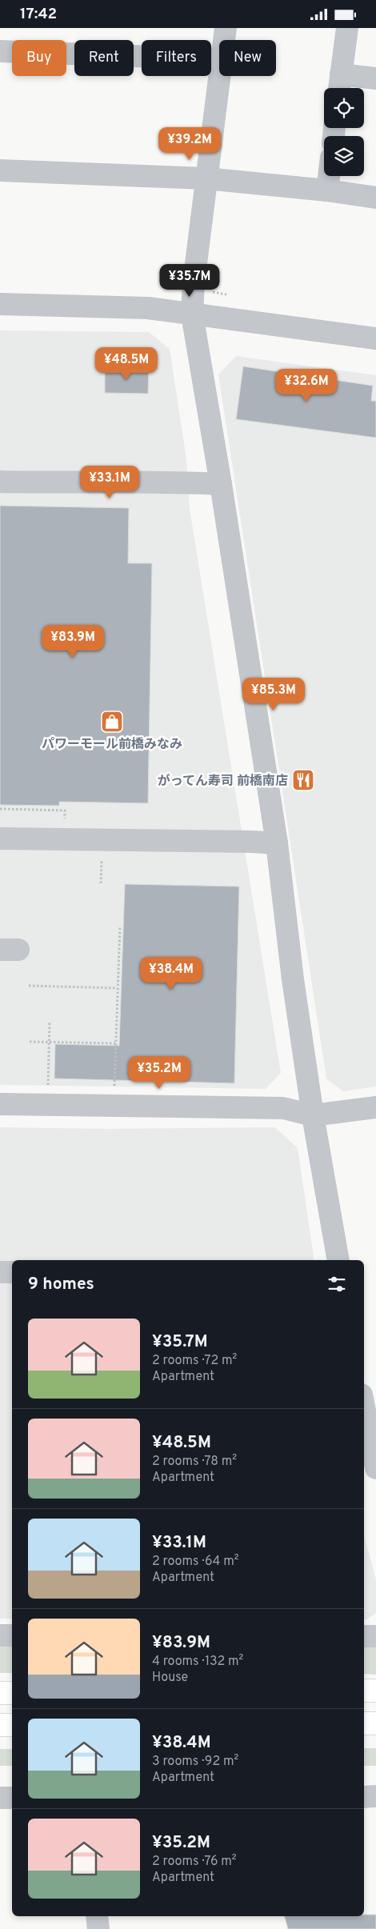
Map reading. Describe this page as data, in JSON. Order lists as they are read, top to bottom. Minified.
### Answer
{"places":{"shop":["パワーモール前橋みなみ"],"restaurant":["がってん寿司 前橋南店"]},"page":{"status":"17:42","chip":["Buy","Rent","Filters","New"],"price":["¥39.2M","¥35.7M","¥48.5M","¥32.6M","¥33.1M","¥83.9M","¥85.3M","¥38.4M","¥35.2M"],"heading":"9 homes","list":[{"name":"¥35.7M","note":"2 rooms · 72 m² · Apartment"},{"name":"¥48.5M","note":"2 rooms · 78 m² · Apartment"},{"name":"¥33.1M","note":"2 rooms · 64 m² · Apartment"},{"name":"¥83.9M","note":"4 rooms · 132 m² · House"},{"name":"¥38.4M","note":"3 rooms · 92 m² · Apartment"},{"name":"¥35.2M","note":"2 rooms · 76 m² · Apartment"}]}}
